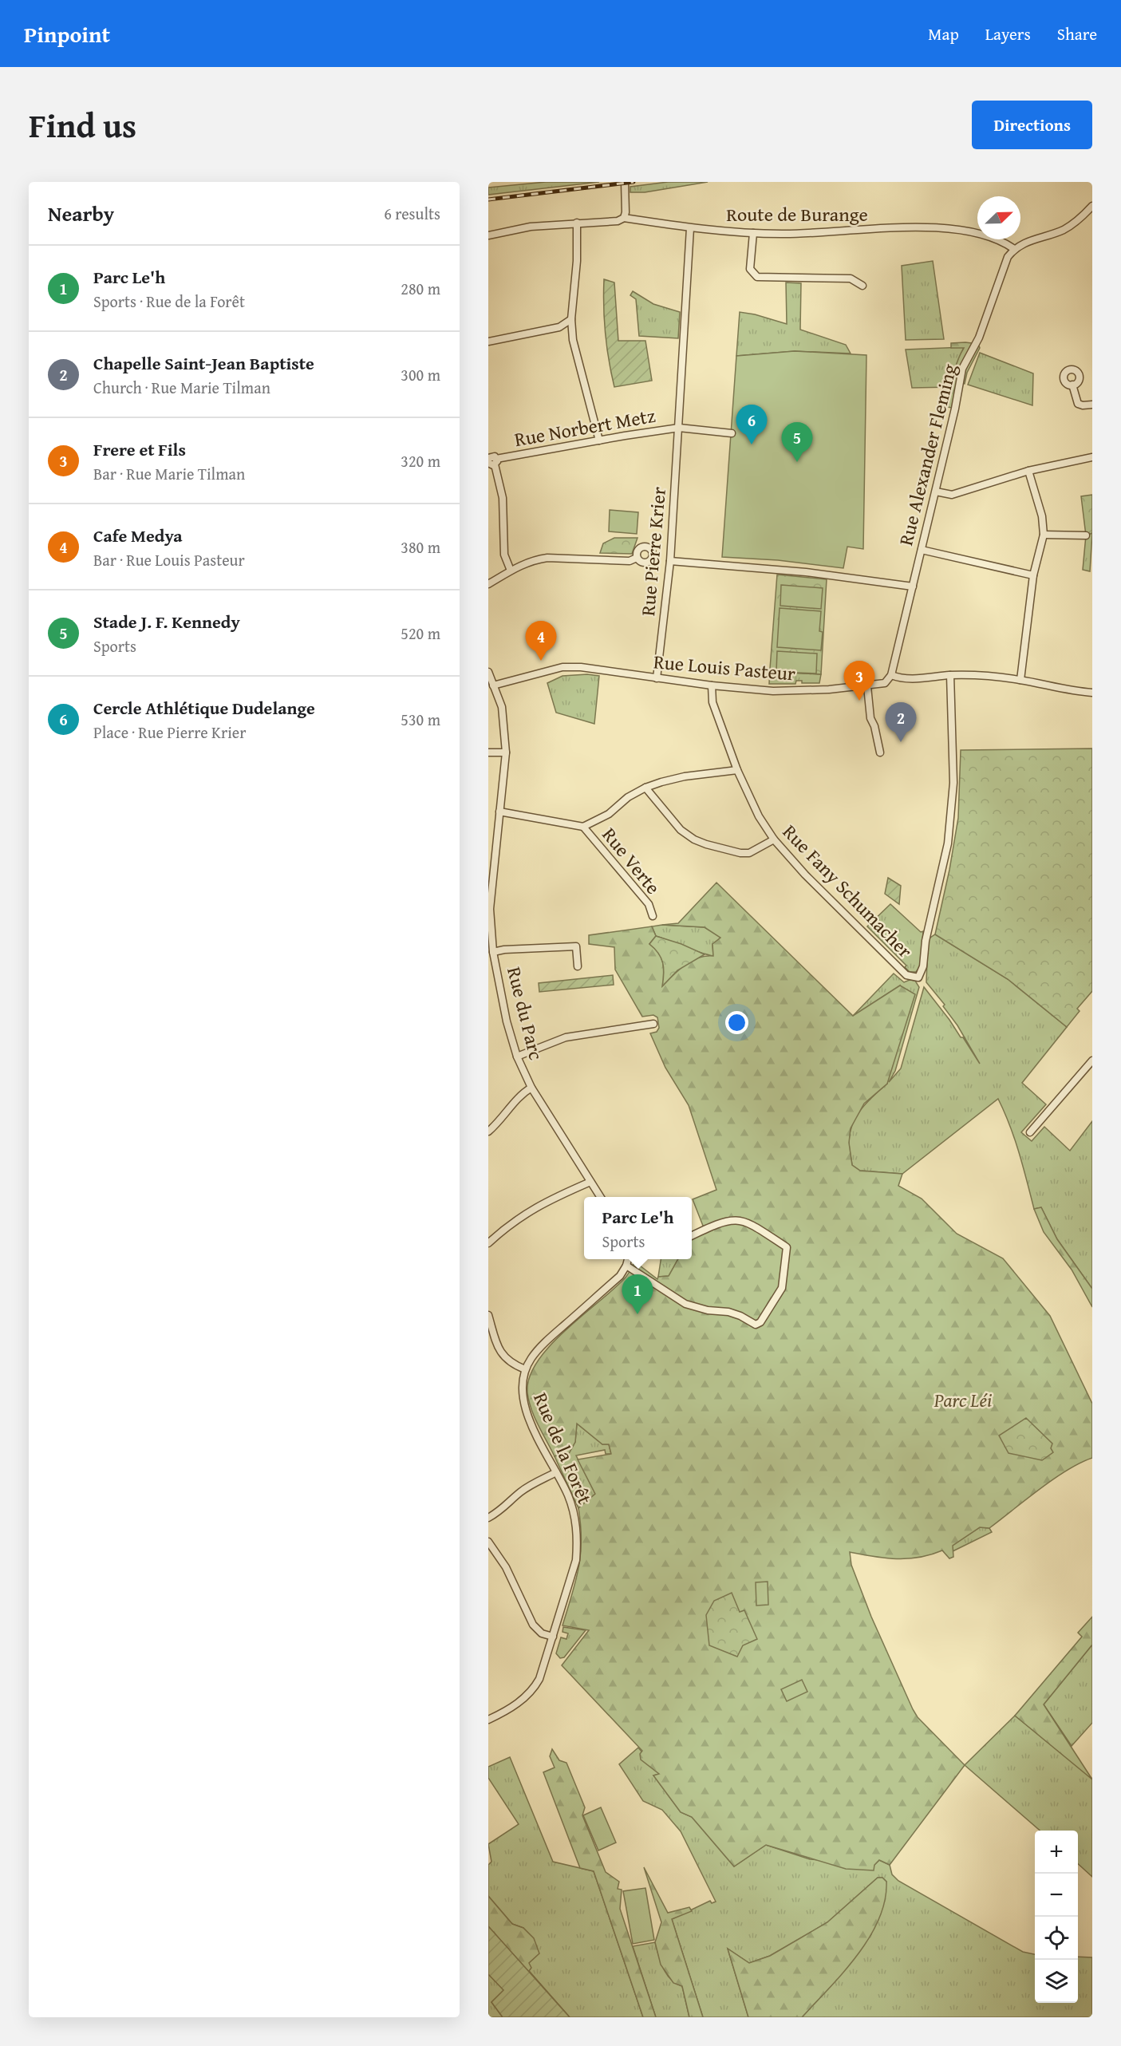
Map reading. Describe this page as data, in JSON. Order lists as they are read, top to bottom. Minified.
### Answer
{"streets":{"street":["Route de Burange","Rue Norbert Metz","Rue Alexander Fleming","Rue Pierre Krier","Rue Louis Pasteur","Rue Verte","Rue Fany Schumacher","Rue du Parc","Rue de la Forêt"]},"crossings":[["Route de Burange","Rue Alexander Fleming"],["Route de Burange","Rue Pierre Krier"],["Rue Norbert Metz","Rue Pierre Krier"],["Rue Alexander Fleming","Rue Louis Pasteur"],["Rue Pierre Krier","Rue Louis Pasteur"],["Rue Louis Pasteur","Rue Fany Schumacher"],["Rue Louis Pasteur","Rue du Parc"]],"parks":["Parc Léi"],"north":"top right","page":{"header":"Pinpoint","nav":["Map","Layers","Share"],"title":"Find us","buttons":"Directions","heading":["Nearby","6 results"],"list":[{"mark":"1","name":"Parc Le'h","note":"Sports · Rue de la Forêt","value":"280 m"},{"mark":"2","name":"Chapelle Saint-Jean Baptiste","note":"Church · Rue Marie Tilman","value":"300 m"},{"mark":"3","name":"Frere et Fils","note":"Bar · Rue Marie Tilman","value":"320 m"},{"mark":"4","name":"Cafe Medya","note":"Bar · Rue Louis Pasteur","value":"380 m"},{"mark":"5","name":"Stade J. F. Kennedy","note":"Sports","value":"520 m"},{"mark":"6","name":"Cercle Athlétique Dudelange","note":"Place · Rue Pierre Krier","value":"530 m"}],"pins":["6","5","4","3","2","1"],"popup":["Parc Le'h","Sports"],"map_buttons":["+","−"]}}
